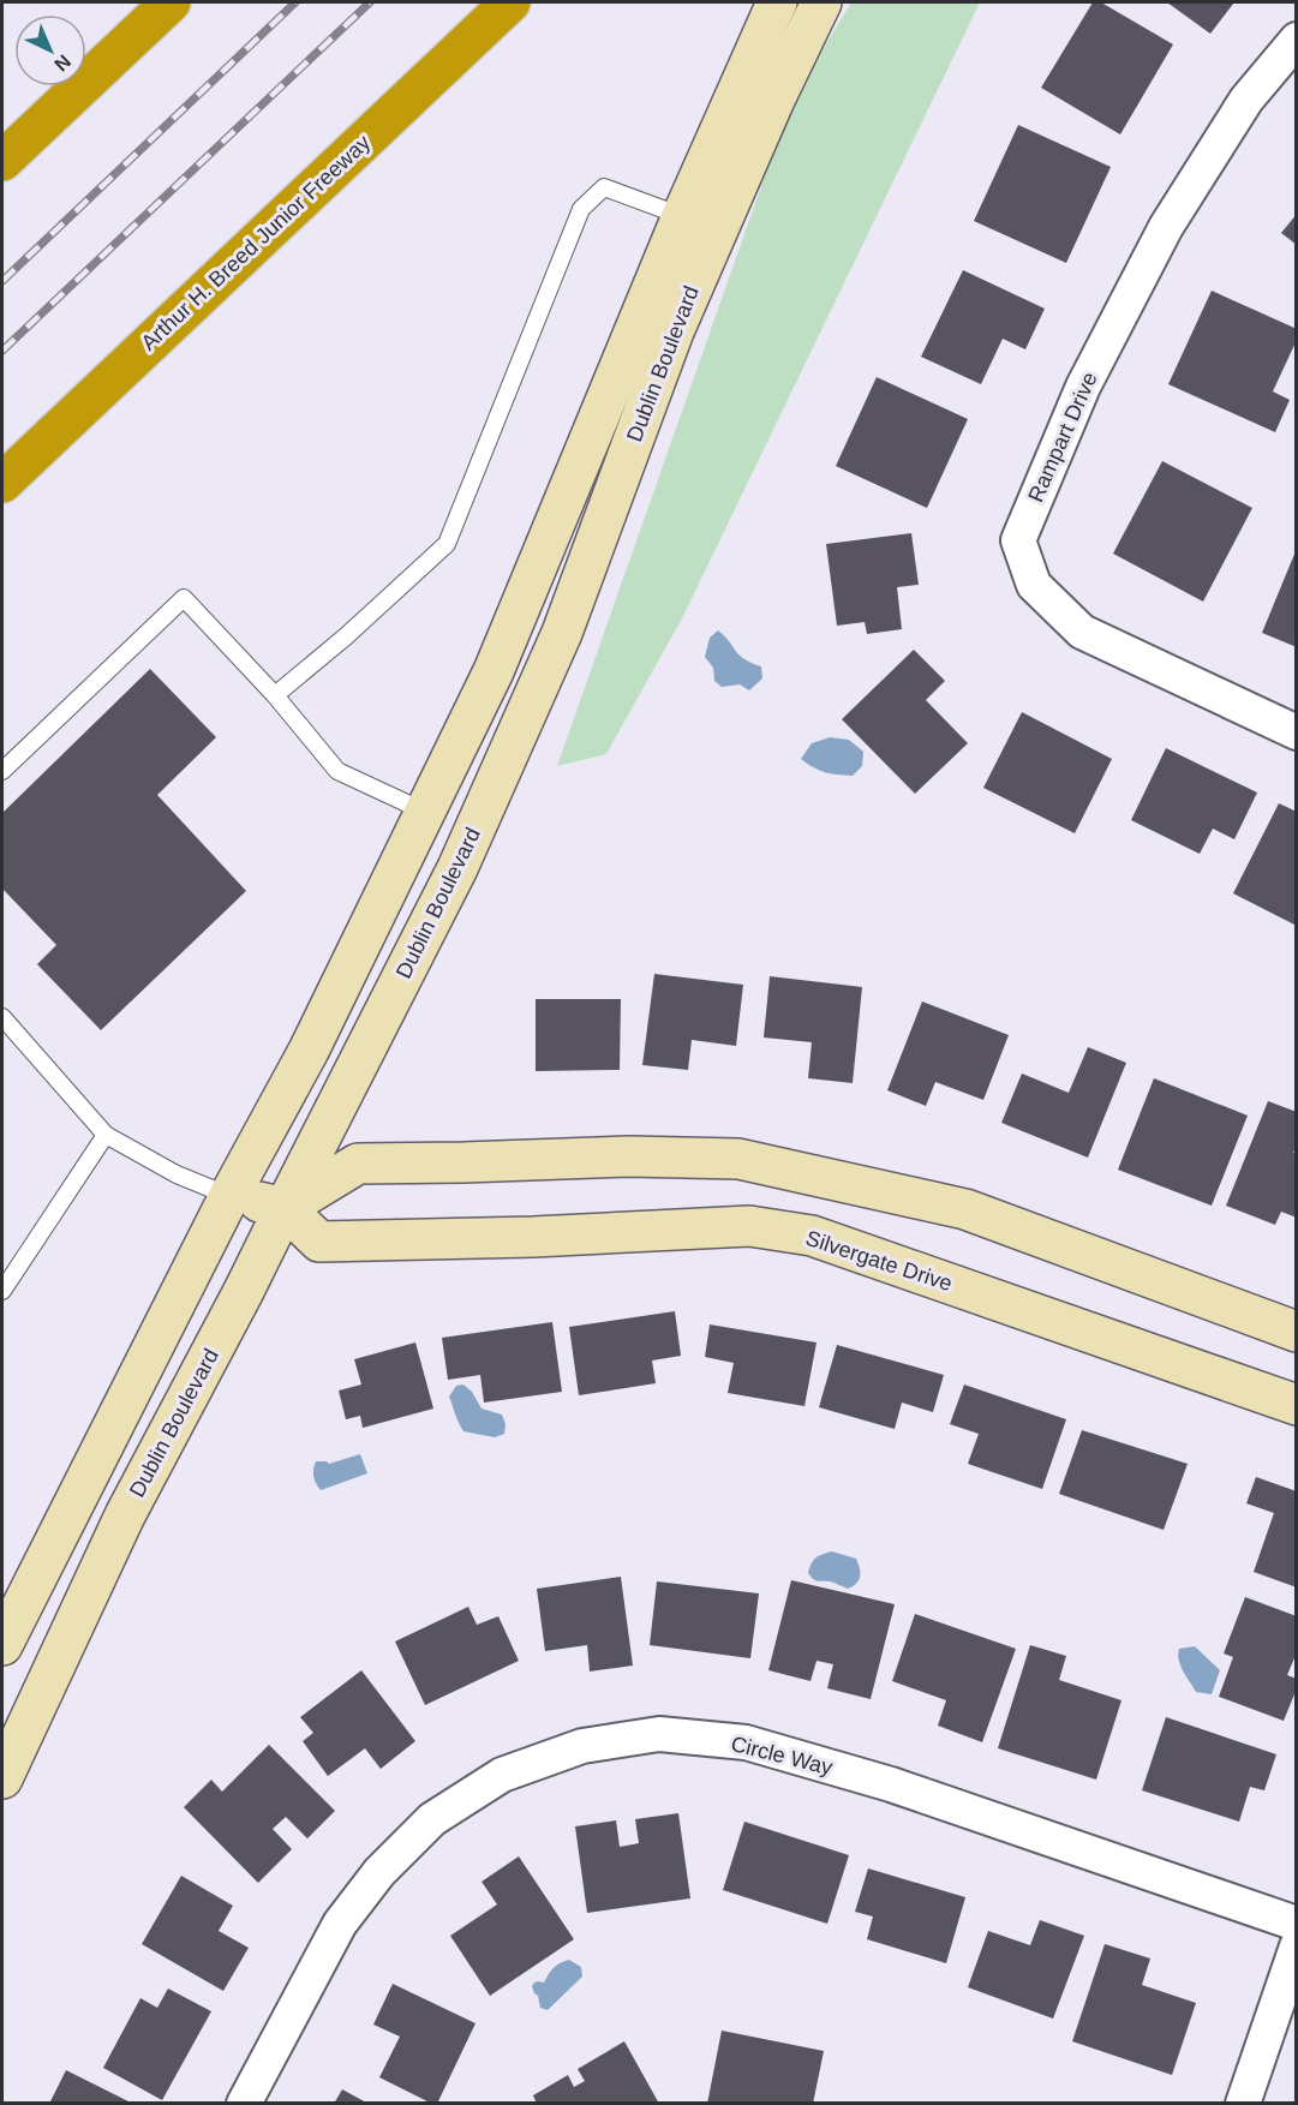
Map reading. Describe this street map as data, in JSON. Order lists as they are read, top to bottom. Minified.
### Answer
{"streets":{"highway":["Arthur H. Breed Junior Freeway"],"street":["Dublin Boulevard","Rampart Drive","Silvergate Drive","Circle Way"]},"crossings":[["Dublin Boulevard","Silvergate Drive"]],"north":"bottom right"}
